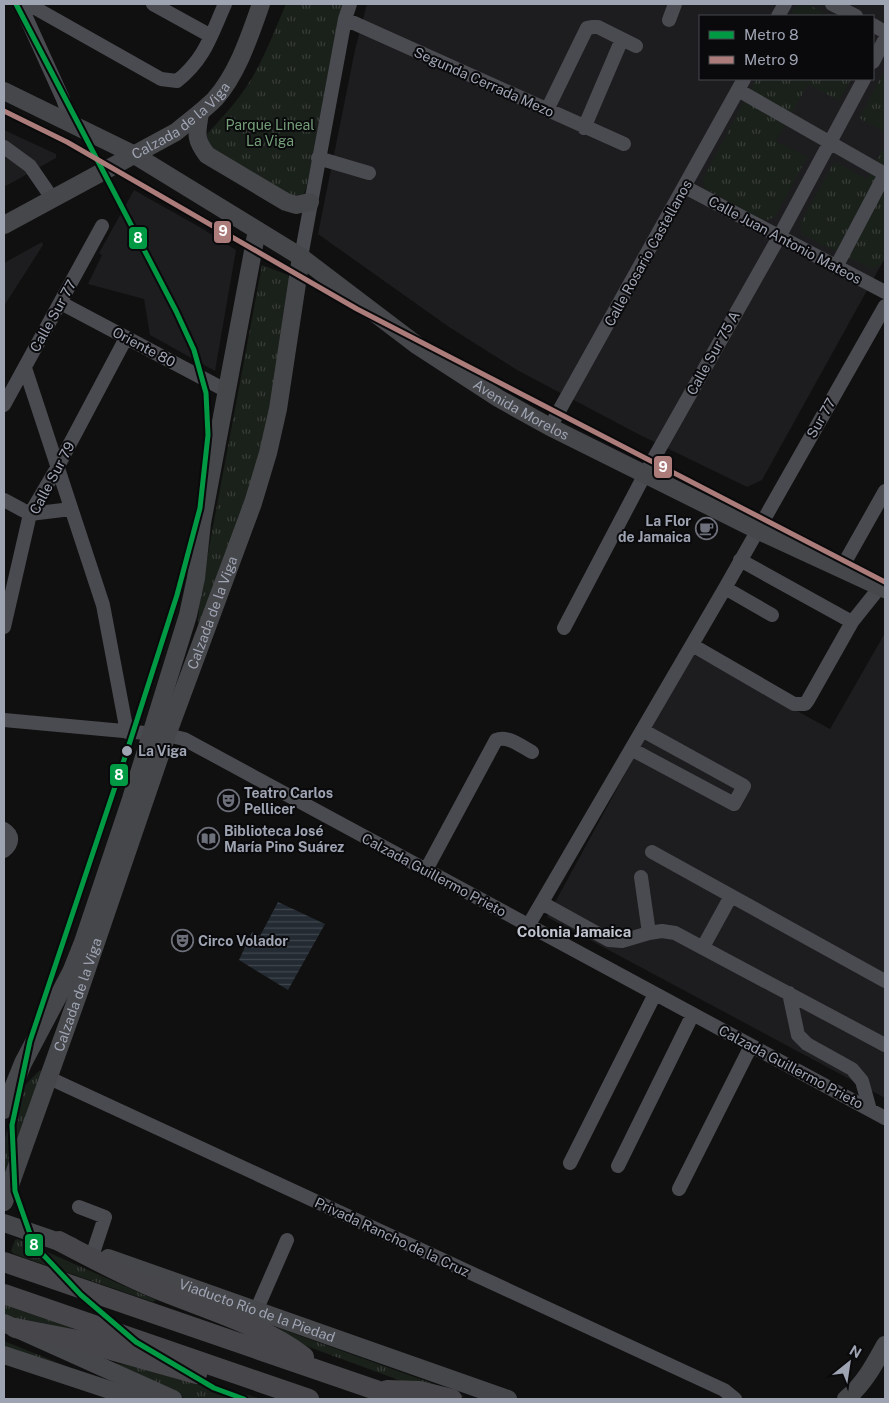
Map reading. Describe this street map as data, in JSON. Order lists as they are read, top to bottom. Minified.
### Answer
{"streets":{"main road":["Calzada de la Viga","Avenida Morelos","Viaducto Río de la Piedad"],"street":["Segunda Cerrada Mezo","Calle Juan Antonio Mateos","Calle Rosario Castellanos","Calle Sur 77","Oriente 80","Calle Sur 75 A","Sur 77","Calle Sur 79","Calzada Guillermo Prieto","Privada Rancho de la Cruz"]},"crossings":[["Segunda Cerrada Mezo","Calzada de la Viga"],["Calzada de la Viga","Oriente 80"],["Calzada de la Viga","Avenida Morelos"],["Calzada de la Viga","Calzada Guillermo Prieto"],["Calzada de la Viga","Privada Rancho de la Cruz"],["Calle Juan Antonio Mateos","Calle Rosario Castellanos"],["Calle Juan Antonio Mateos","Calle Sur 75 A"],["Calle Rosario Castellanos","Avenida Morelos"],["Calle Sur 77","Oriente 80"],["Oriente 80","Calle Sur 79"],["Calle Sur 75 A","Avenida Morelos"],["Avenida Morelos","Sur 77"],["Sur 77","Calzada Guillermo Prieto"]],"districts":["Colonia Jamaica"],"parks":["Parque Lineal La Viga"],"places":{"cafe":["La Flor de Jamaica"],"other":["La Viga"],"theatre":["Teatro Carlos Pellicer","Circo Volador"],"library":["Biblioteca José María Pino Suárez"]},"lines":["metro line 8","metro line 9"],"legend":["Metro 8","Metro 9"],"north":"top right"}
